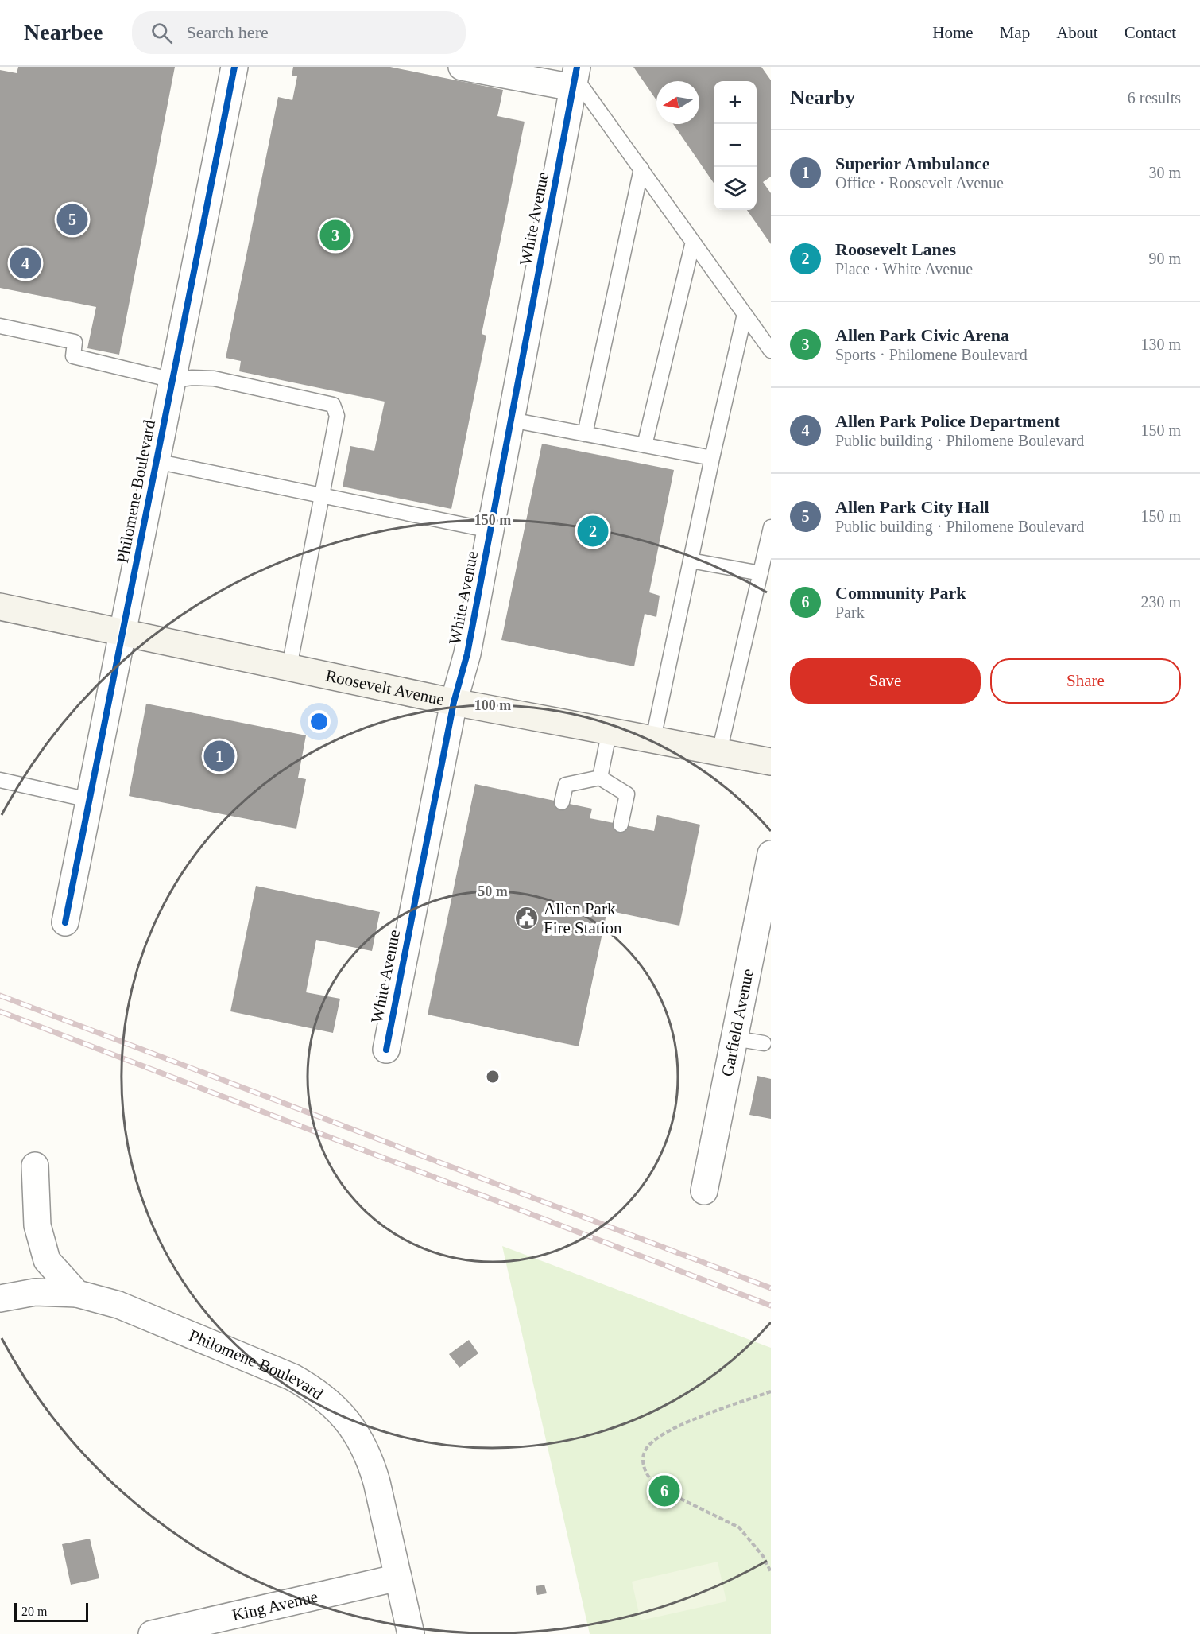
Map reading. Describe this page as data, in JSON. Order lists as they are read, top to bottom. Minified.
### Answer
{"streets":{"main road":["Roosevelt Avenue"],"street":["White Avenue","Philomene Boulevard","Garfield Avenue","King Avenue"]},"crossings":[["White Avenue","Roosevelt Avenue"],["Philomene Boulevard","Roosevelt Avenue"],["Philomene Boulevard","King Avenue"]],"places":{"public building":["Allen Park Fire Station"]},"scale_bar":"20 m","north":"left","page":{"header":"Nearbee","search":"Search here","nav":["Home","Map","About","Contact"],"heading":["Nearby","6 results"],"map_buttons":["+","−"],"list":[{"mark":"1","name":"Superior Ambulance","note":"Office · Roosevelt Avenue","value":"30 m"},{"mark":"2","name":"Roosevelt Lanes","note":"Place · White Avenue","value":"90 m"},{"mark":"3","name":"Allen Park Civic Arena","note":"Sports · Philomene Boulevard","value":"130 m"},{"mark":"4","name":"Allen Park Police Department","note":"Public building · Philomene Boulevard","value":"150 m"},{"mark":"5","name":"Allen Park City Hall","note":"Public building · Philomene Boulevard","value":"150 m"},{"mark":"6","name":"Community Park","note":"Park","value":"230 m"}],"pins":["5","3","4","2","1","6"],"buttons":["Save","Share"],"scale":"20 m"},"rings":["150 m","100 m","50 m"]}
